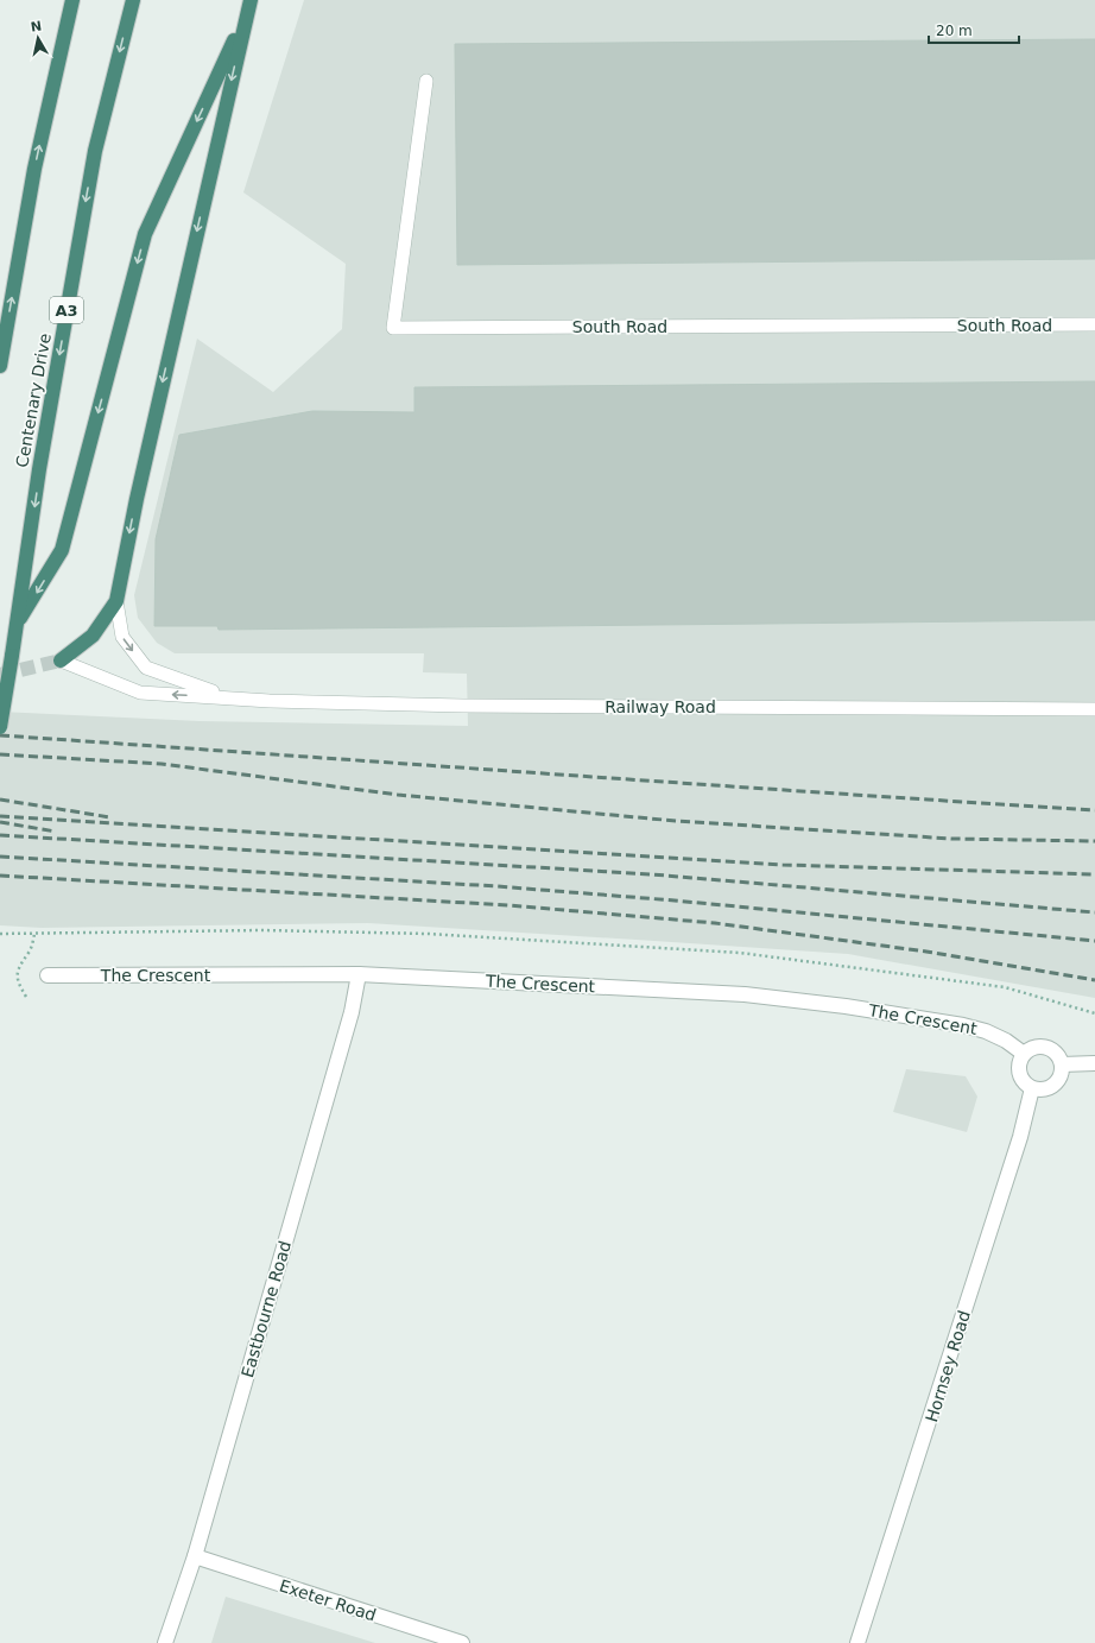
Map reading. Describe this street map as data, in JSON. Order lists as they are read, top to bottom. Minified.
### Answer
{"streets":{"highway":["A3","Centenary Drive"],"street":["The Crescent","Eastbourne Road","Hornsey Road","Exeter Road"],"lane":["South Road","Railway Road"]},"crossings":[["The Crescent","Eastbourne Road"],["The Crescent","Hornsey Road"],["Eastbourne Road","Exeter Road"]],"scale_bar":"20 m","north":"top"}
